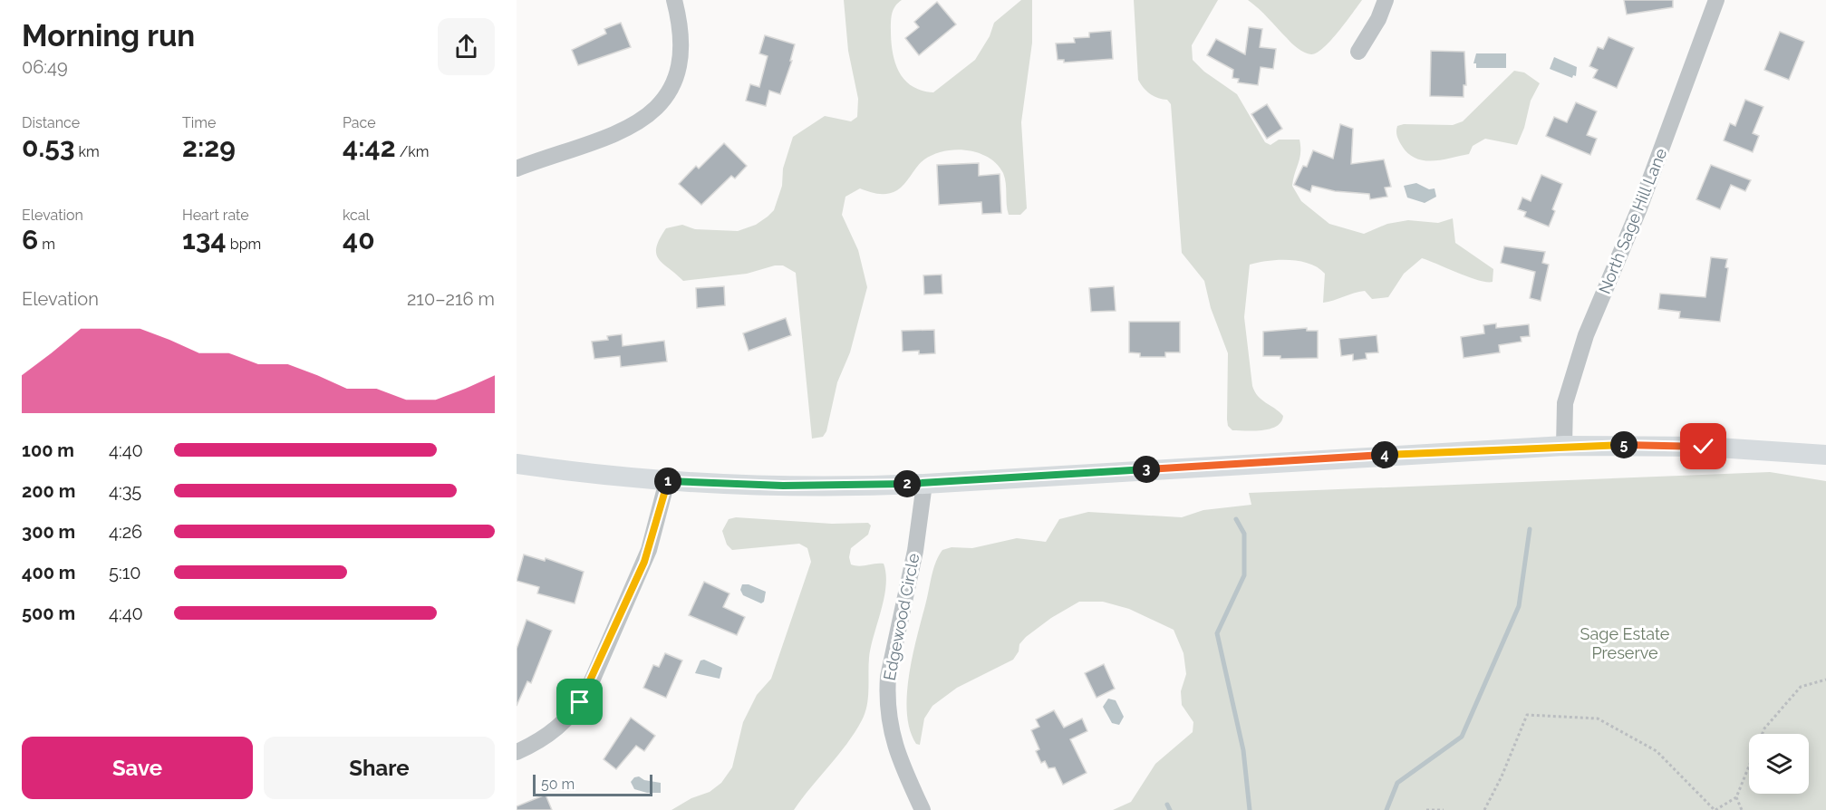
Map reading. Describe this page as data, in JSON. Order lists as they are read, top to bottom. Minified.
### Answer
{"streets":{"street":["North Sage Hill Lane","Edgewood Circle"]},"parks":["Sage Estate Preserve"],"scale_bar":"50 m","page":{"heading":["Morning run","06:49"],"stats":[["Distance","0.53 km"],["Time","2:29"],["Pace","4:42 /km"],["Elevation","6 m"],["Heart rate","134 bpm"],["kcal","40"]],"chart":["Elevation","210–216 m"],"list":[{"name":"100 m","note":"4:40"},{"name":"200 m","note":"4:35"},{"name":"300 m","note":"4:26"},{"name":"400 m","note":"5:10"},{"name":"500 m","note":"4:40"}],"pins":["5","4","3","1","2"],"buttons":["Save","Share"],"scale":"50 m"}}
